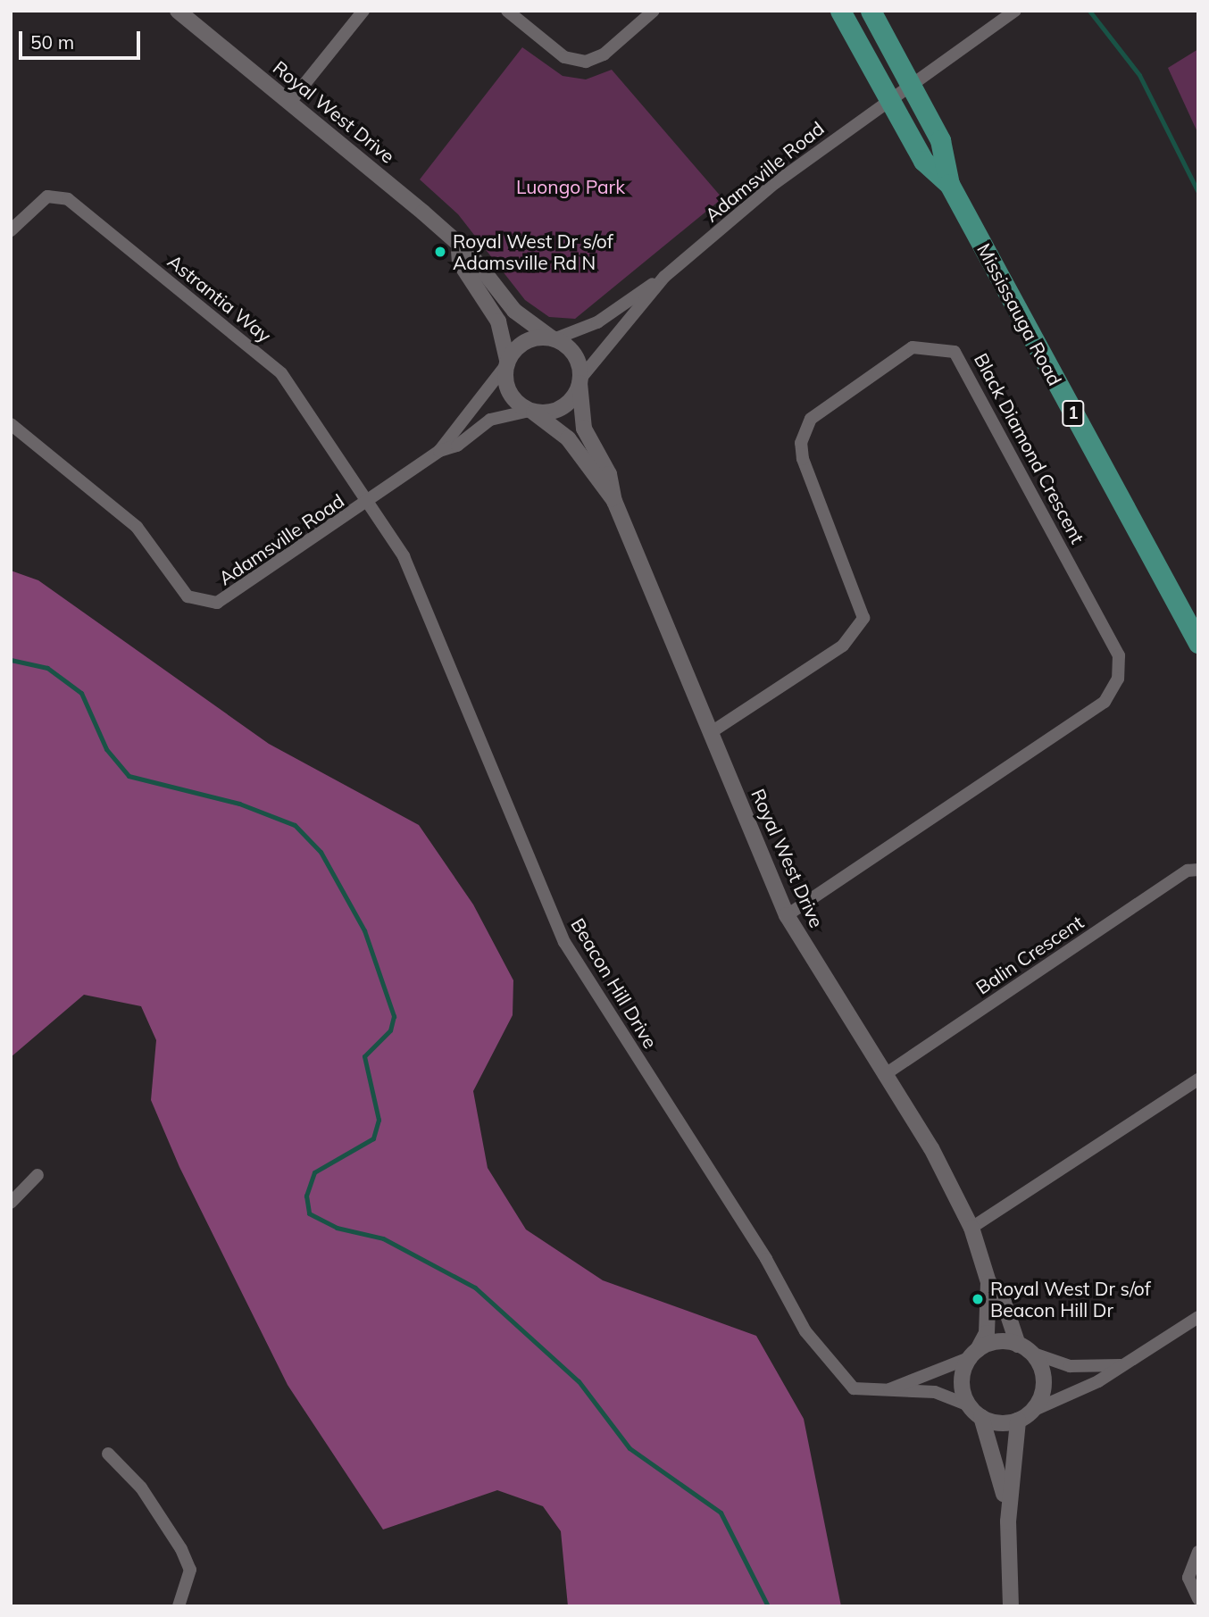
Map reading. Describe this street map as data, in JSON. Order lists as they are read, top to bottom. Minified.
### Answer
{"streets":{"main road":["Mississauga Road","1"],"street":["Royal West Drive","Adamsville Road","Astrantia Way","Black Diamond Crescent","Balin Crescent","Beacon Hill Drive"]},"crossings":[["Royal West Drive","Adamsville Road"],["Royal West Drive","Black Diamond Crescent"],["Royal West Drive","Balin Crescent"],["Royal West Drive","Beacon Hill Drive"],["Adamsville Road","Astrantia Way"],["Adamsville Road","Mississauga Road"],["Adamsville Road","Beacon Hill Drive"],["Astrantia Way","Beacon Hill Drive"]],"parks":["Luongo Park"],"places":["Royal West Dr s/of Adamsville Rd N","Royal West Dr s/of Beacon Hill Dr"],"scale_bar":"50 m"}
